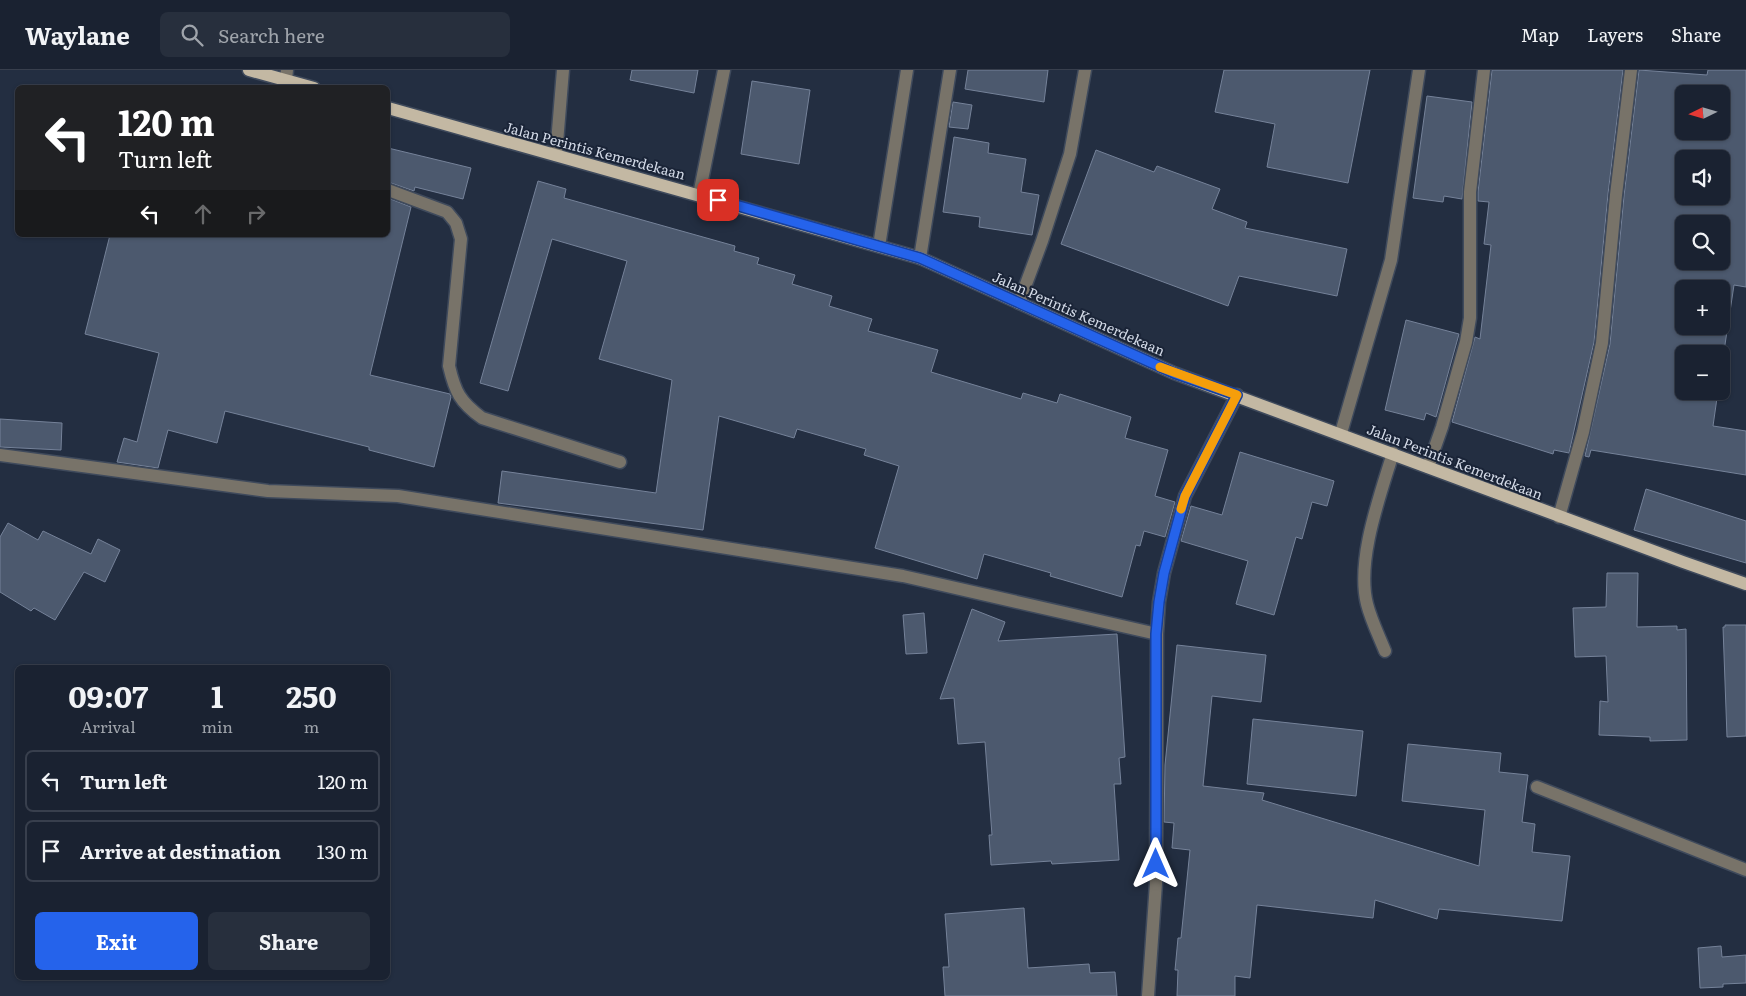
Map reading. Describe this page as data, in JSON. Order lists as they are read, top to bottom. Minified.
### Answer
{"streets":{"main road":["Jalan Perintis Kemerdekaan"]},"north":"left","page":{"header":"Waylane","search":"Search here","nav":["Map","Layers","Share"],"map_buttons":["+","−"],"turn":["120 m","Turn left"],"eta":["09:07","Arrival","1","min","250","m"],"list":[{"name":"Turn left","value":"120 m"},{"name":"Arrive at destination","value":"130 m"}],"buttons":["Exit","Share"]}}
